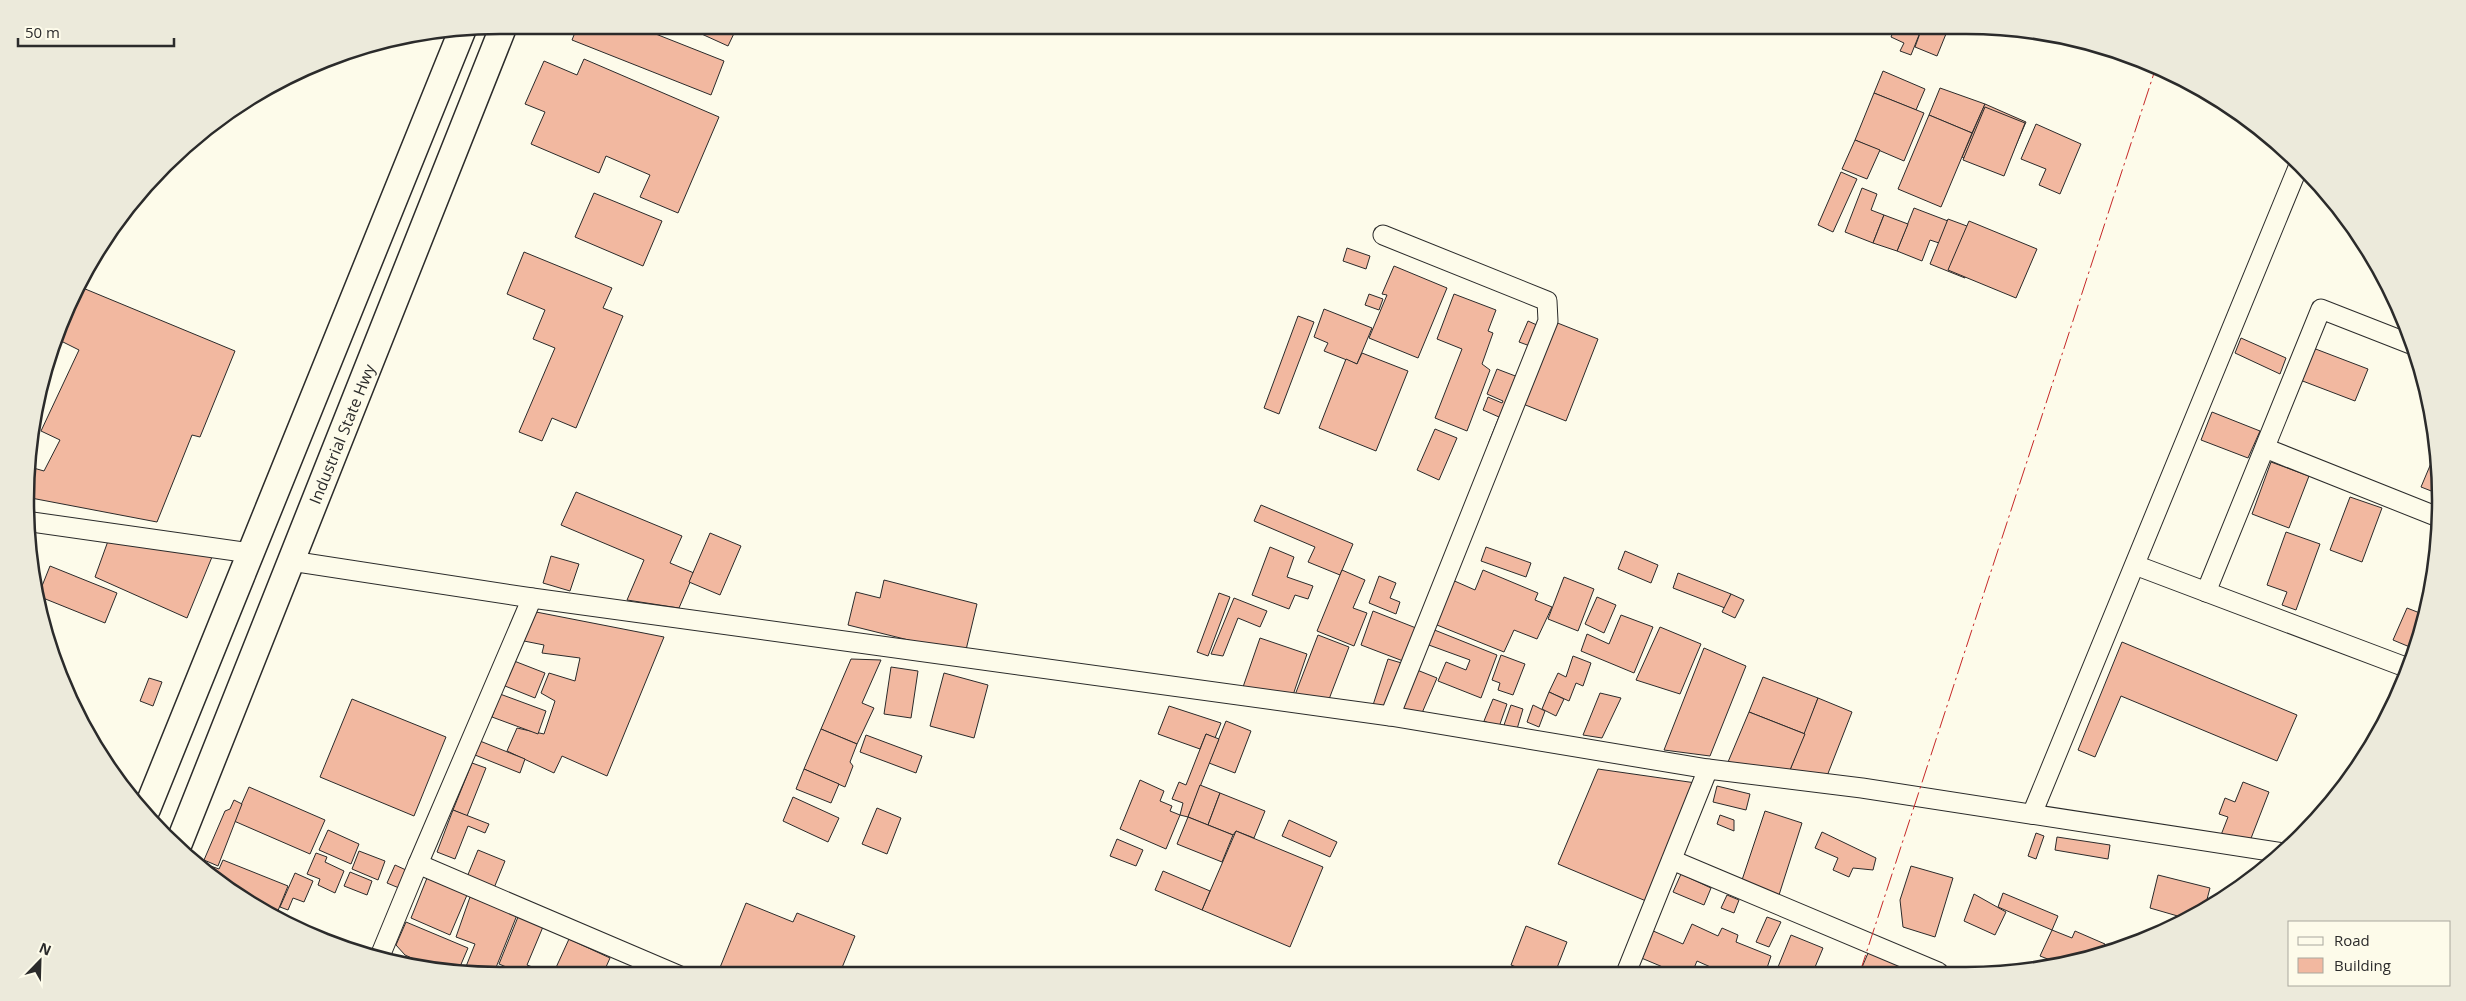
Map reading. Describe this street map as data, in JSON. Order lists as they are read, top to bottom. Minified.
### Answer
{"streets":{"main road":["Industrial State Hwy"]},"legend":["Road","Building"],"scale_bar":"50 m","north":"top right"}
